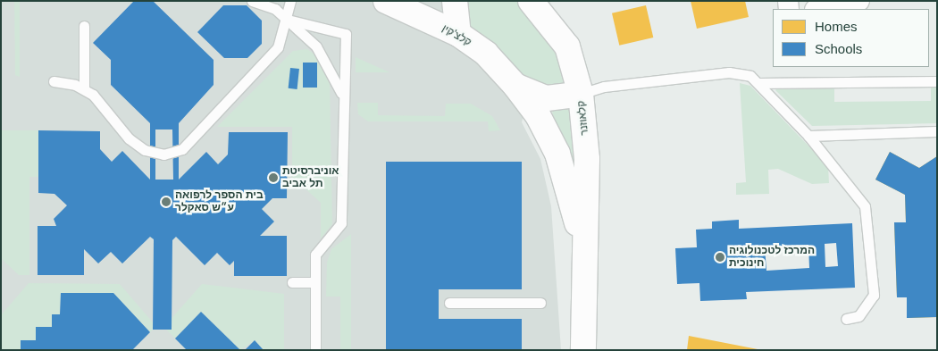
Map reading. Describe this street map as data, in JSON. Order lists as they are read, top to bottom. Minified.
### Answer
{"streets":{"street":["קלצ'קין","קלאוזנר"]},"crossings":[["קלצ'קין","קלאוזנר"]],"places":["אוניברסיטת תל אביב","בית הספר לרפואה ע״ש סאקלר","המרכז לטכנולוגיה חינוכית"],"legend":["Homes","Schools"]}
